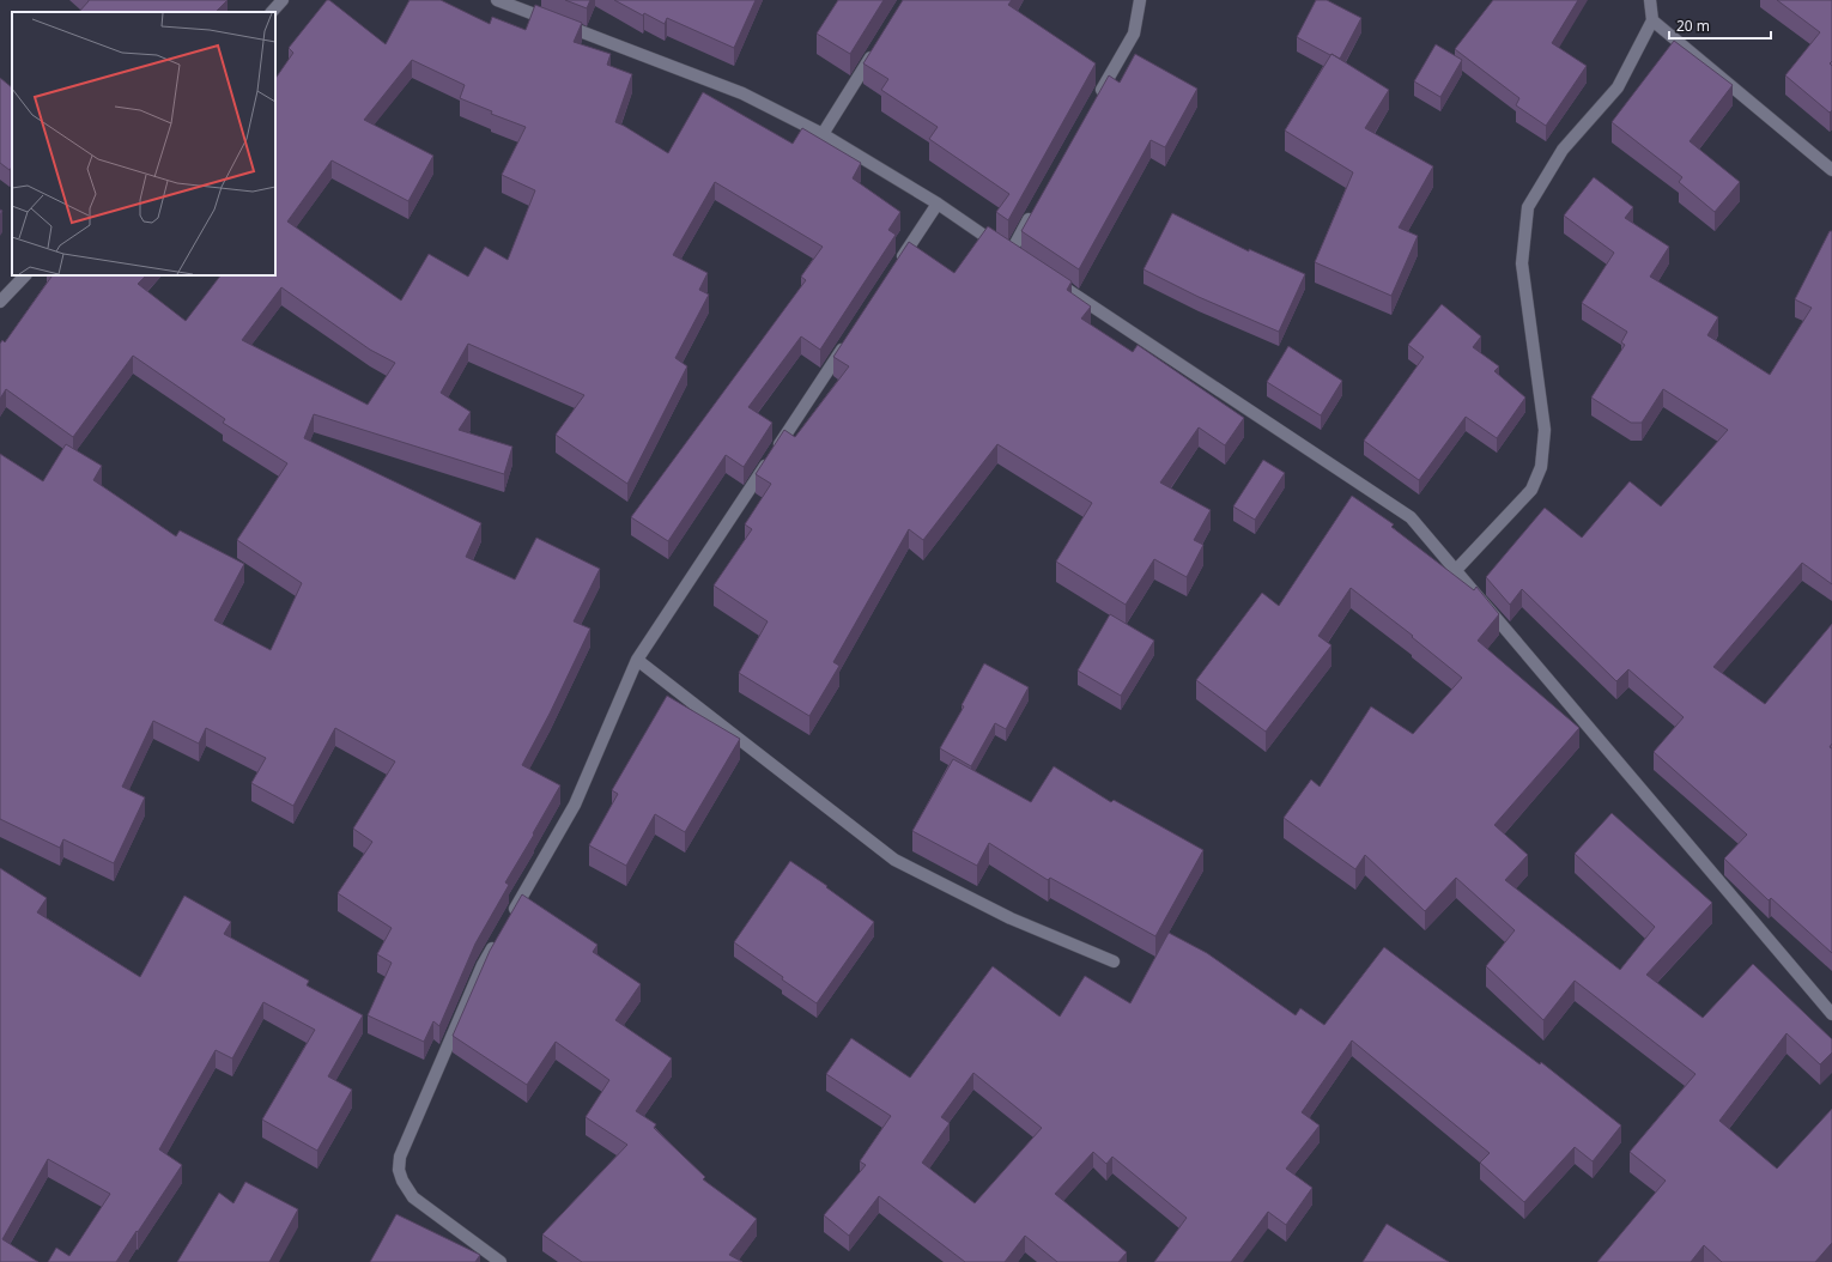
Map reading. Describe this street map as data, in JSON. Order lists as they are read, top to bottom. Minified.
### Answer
{"scale_bar":"20 m"}
